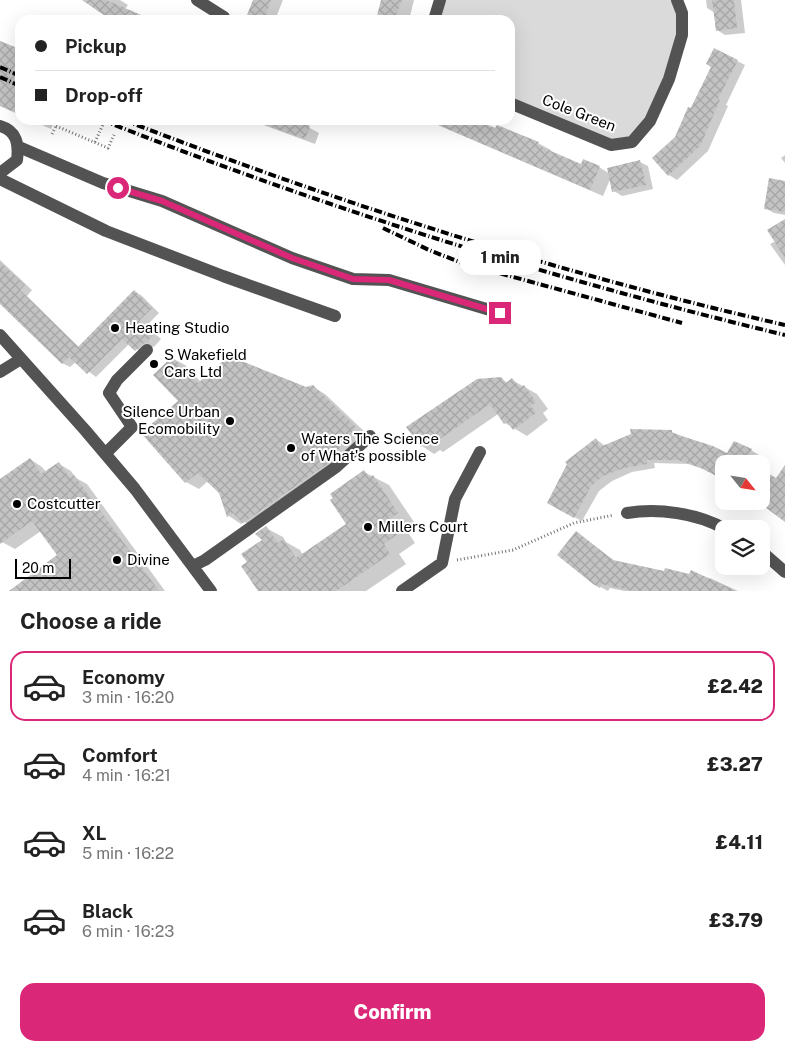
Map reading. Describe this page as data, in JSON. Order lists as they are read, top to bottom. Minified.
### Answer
{"streets":{"street":["Cole Green"]},"places":["Heating Studio","S Wakefield Cars Ltd","Silence Urban Ecomobility","Waters The Science of What's possible","Costcutter","Millers Court","Divine"],"scale_bar":"20 m","north":"bottom right","page":{"banner":["Pickup","Drop-off"],"bubble":"1 min","scale":"20 m","heading":"Choose a ride","list":[{"name":"Economy","note":"3 min · 16:20","value":"£2.42"},{"name":"Comfort","note":"4 min · 16:21","value":"£3.27"},{"name":"XL","note":"5 min · 16:22","value":"£4.11"},{"name":"Black","note":"6 min · 16:23","value":"£3.79"}],"buttons":"Confirm"}}
